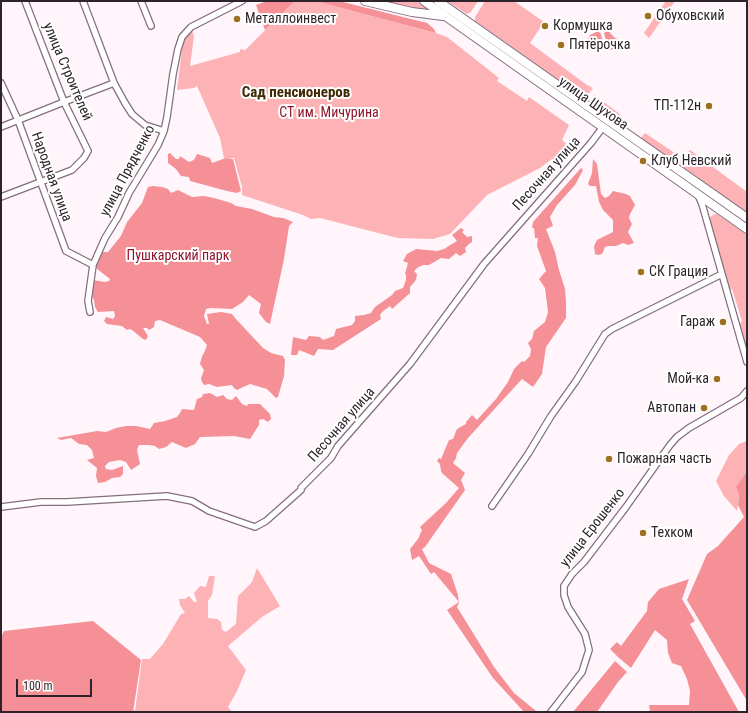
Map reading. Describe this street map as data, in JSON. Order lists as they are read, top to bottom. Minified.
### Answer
{"streets":{"main road":["улица Шухова"],"street":["улица Строителей","улица Прядченко","Песочная улица","Народная улица","улица Ерошенко"]},"crossings":[["улица Строителей","Народная улица"],["улица Шухова","Песочная улица"],["улица Прядченко","Народная улица"]],"districts":["Сад пенсионеров"],"parks":["СТ им. Мичурина","Пушкарский парк"],"places":["Обуховский","Металлоинвест","Кормушка","Пятёрочка","ТП-112н","Клуб Невский","СК Грация","Гараж","Мой-ка","Автопан","Пожарная часть","Техком"],"scale_bar":"100 m"}
